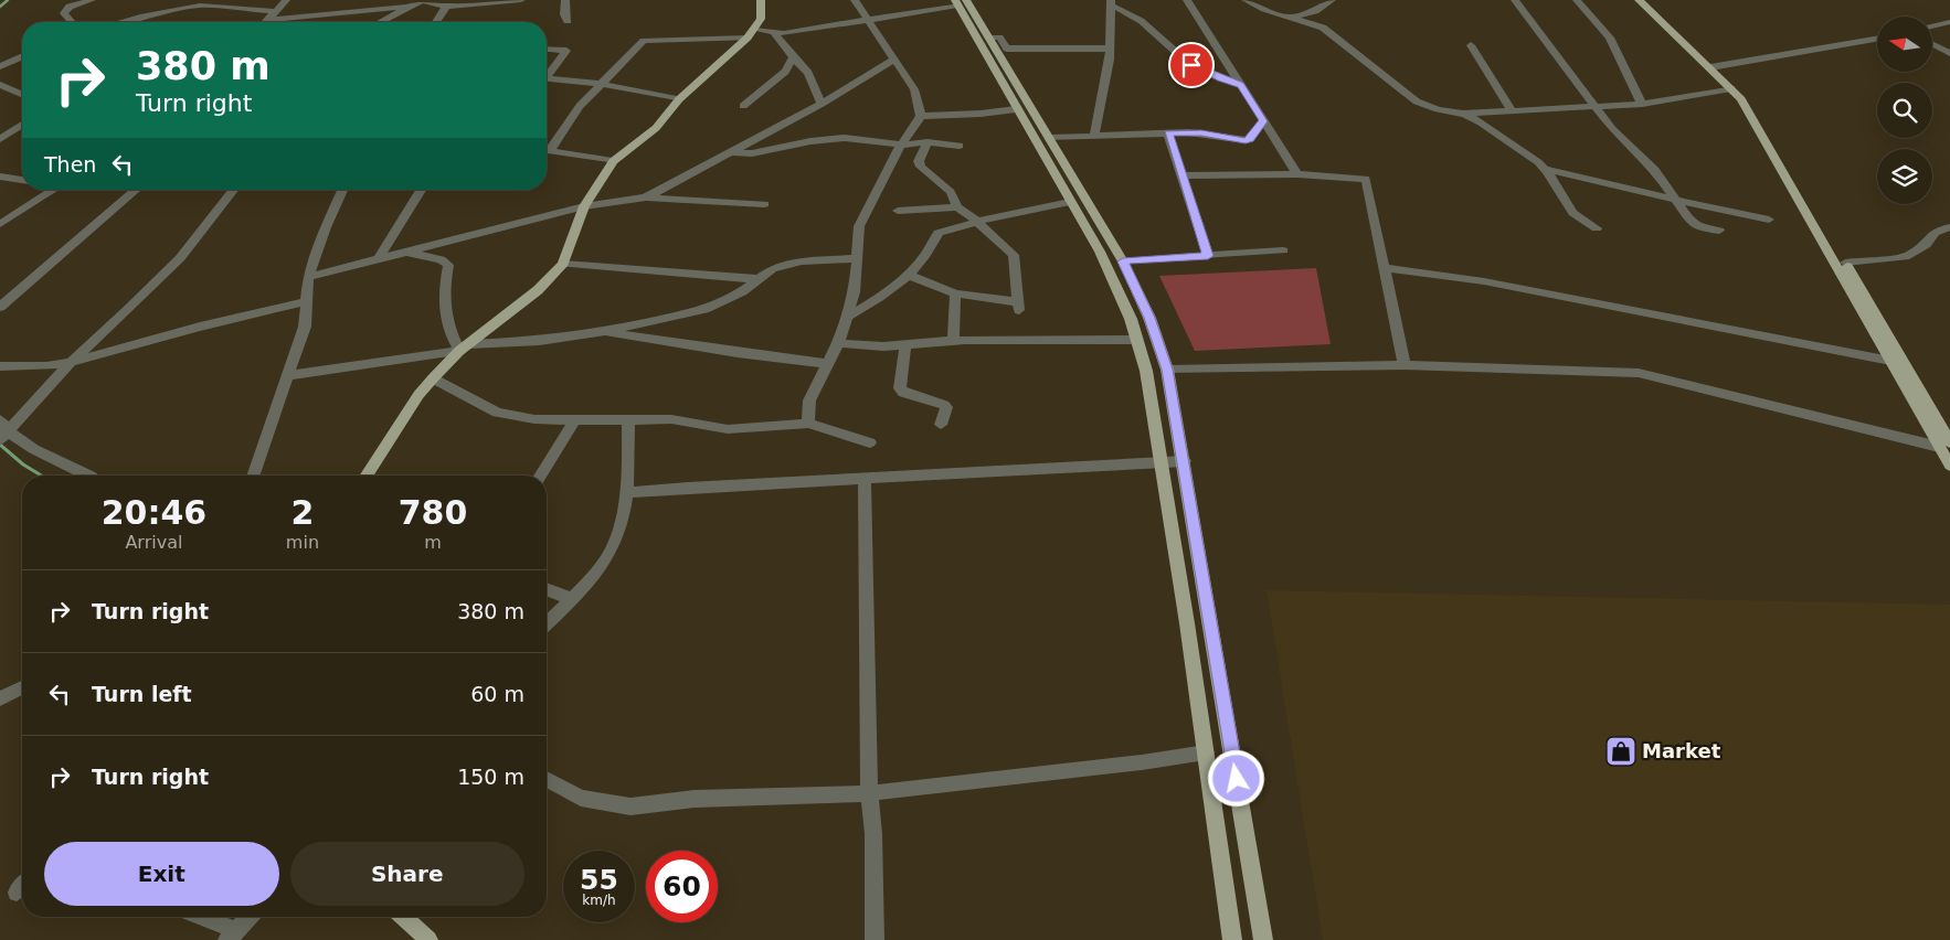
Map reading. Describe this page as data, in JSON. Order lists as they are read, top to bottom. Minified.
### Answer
{"places":{"shop":["Market"]},"north":"left","page":{"turn":["380 m","Turn right"],"then":"Then","eta":["20:46","Arrival","2","min","780","m"],"list":[{"name":"Turn right","value":"380 m"},{"name":"Turn left","value":"60 m"},{"name":"Turn right","value":"150 m"}],"buttons":["Exit","Share"],"speed":"55 km/h","limit":"60"}}
